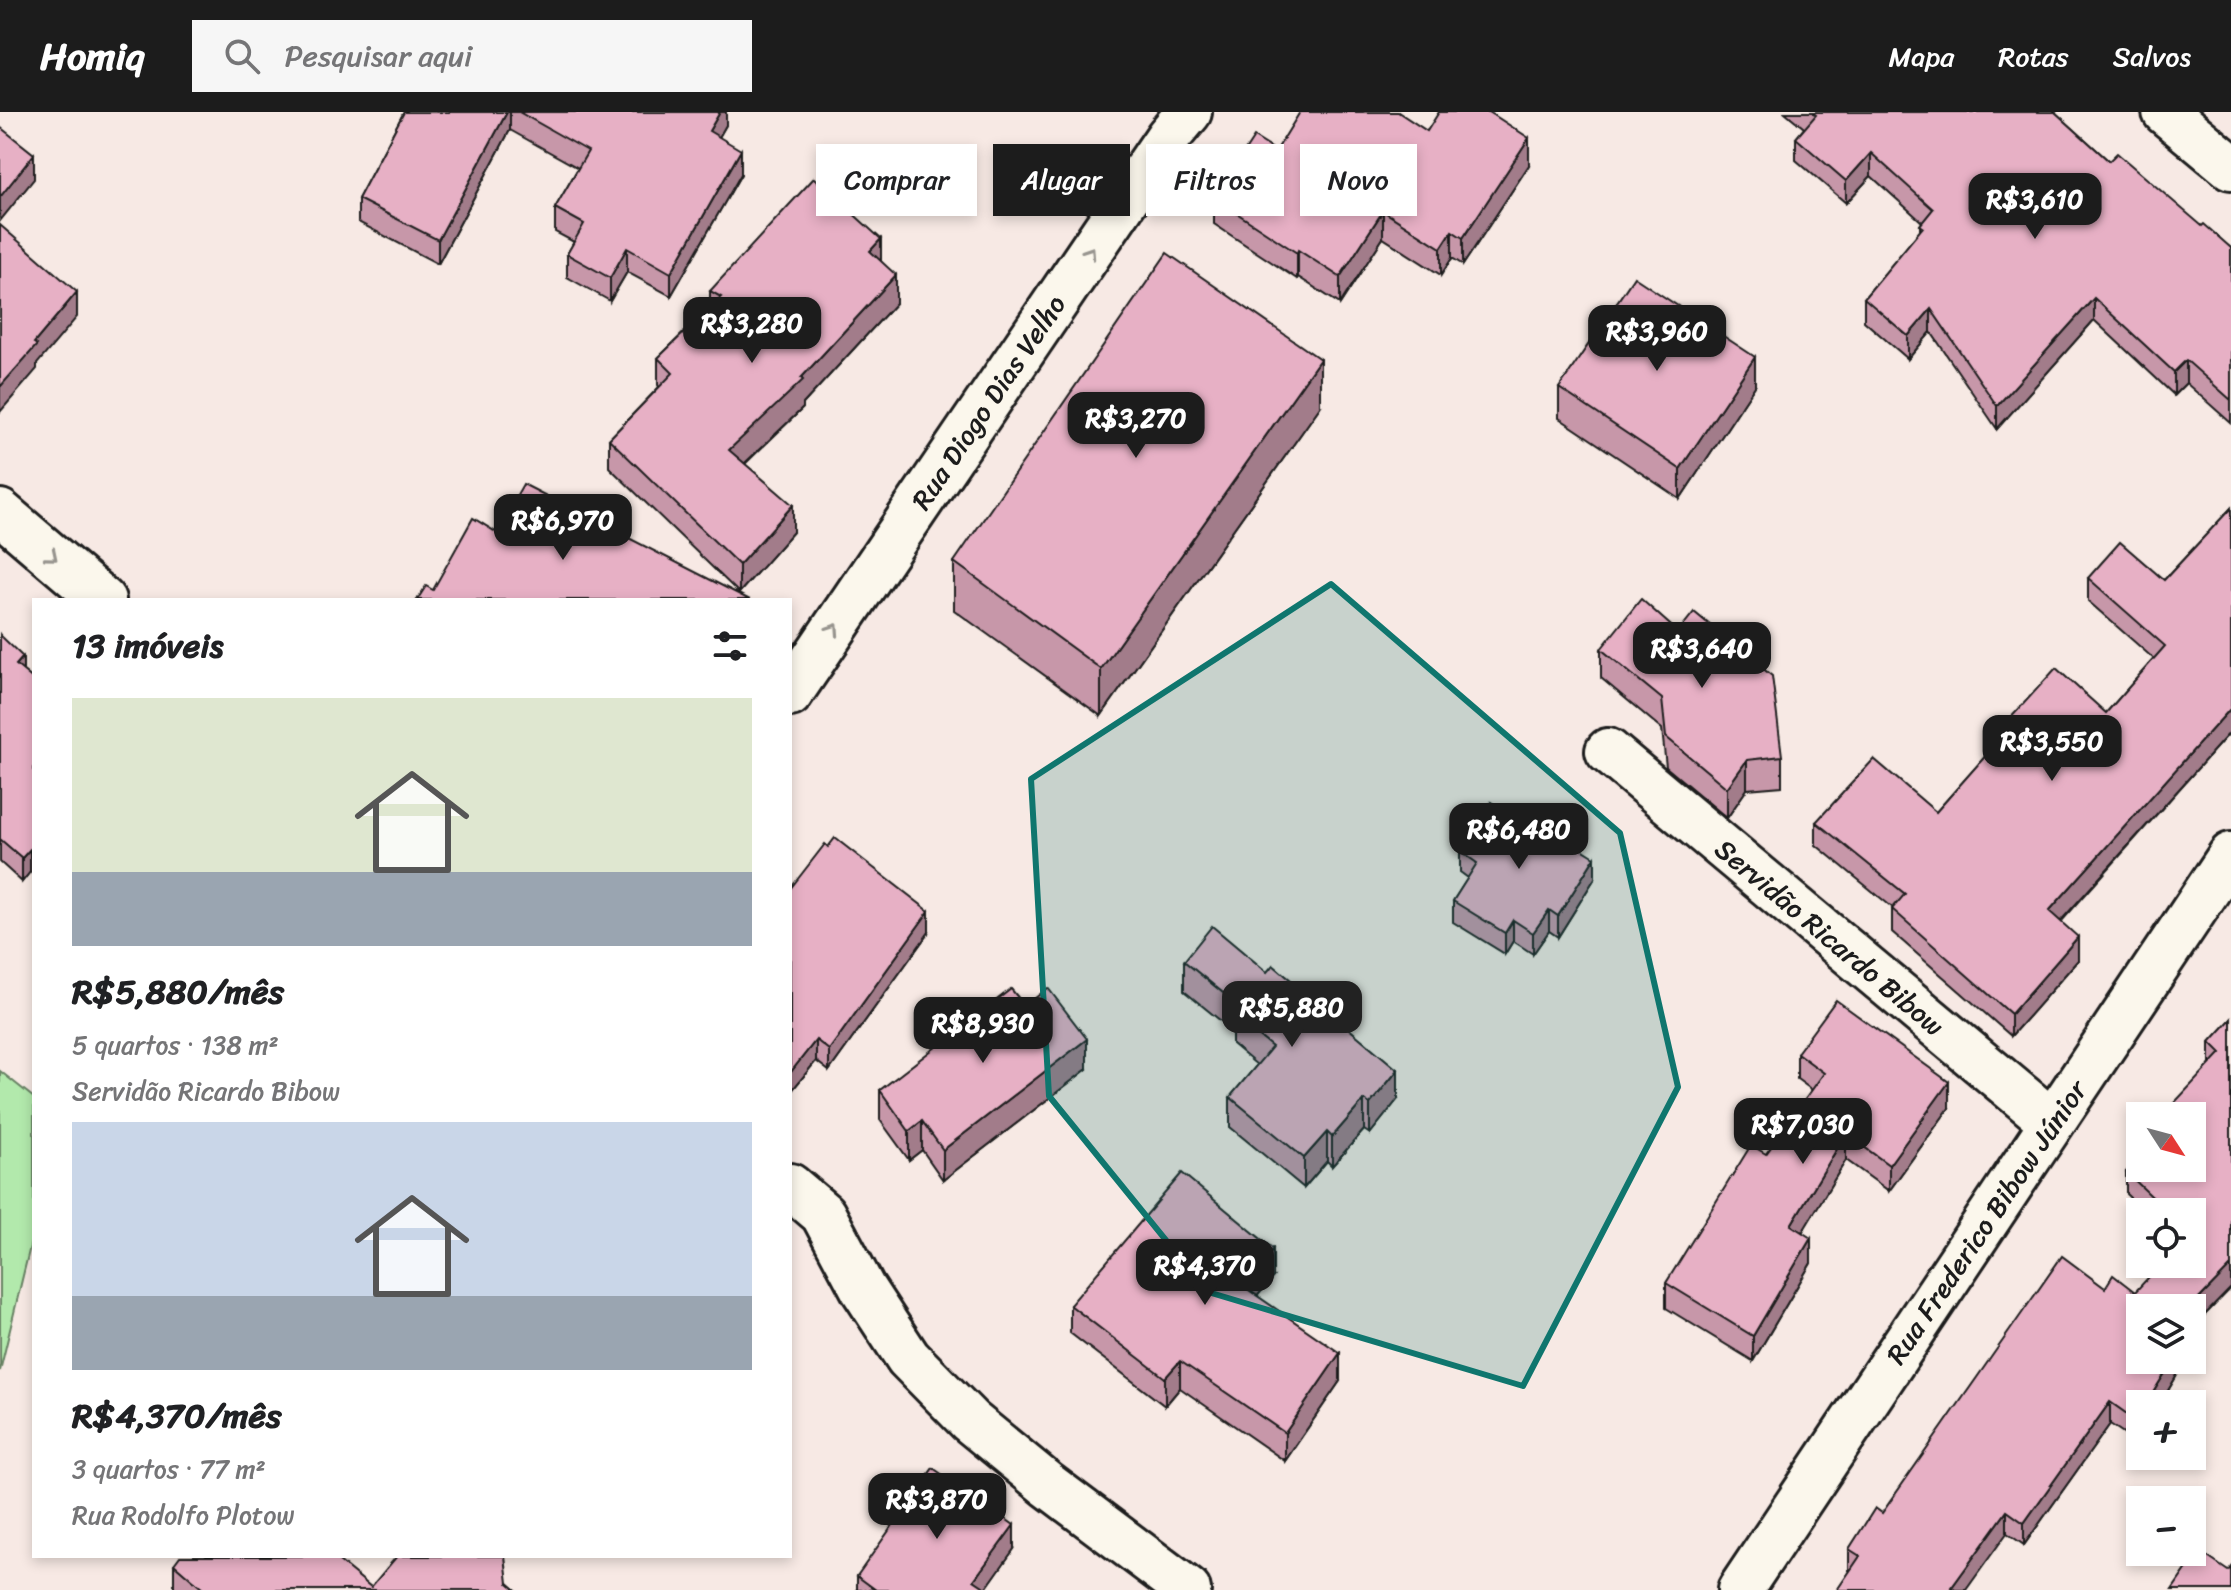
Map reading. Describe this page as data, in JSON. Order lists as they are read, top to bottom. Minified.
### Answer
{"streets":{"street":["Rua Diogo Dias Velho","Servidão Ricardo Bibow","Rua Frederico Bibow Júnior"]},"crossings":[["Servidão Ricardo Bibow","Rua Frederico Bibow Júnior"]],"one_way":["Rua Diogo Dias Velho"],"north":"bottom right","page":{"header":"Homiq","search":"Pesquisar aqui","nav":["Mapa","Rotas","Salvos"],"chip":["Comprar","Alugar","Filtros","Novo"],"price":["R$3,610","R$3,280","R$3,960","R$3,270","R$6,970","R$3,640","R$3,550","R$6,480","R$5,880","R$8,930","R$7,030","R$4,370","R$3,870"],"heading":"13 imóveis","list":[{"name":"R$5,880/mês","note":"5 quartos · 138 m² · Servidão Ricardo Bibow"},{"name":"R$4,370/mês","note":"3 quartos · 77 m² · Rua Rodolfo Plotow"}],"map_buttons":["+","−"]}}
